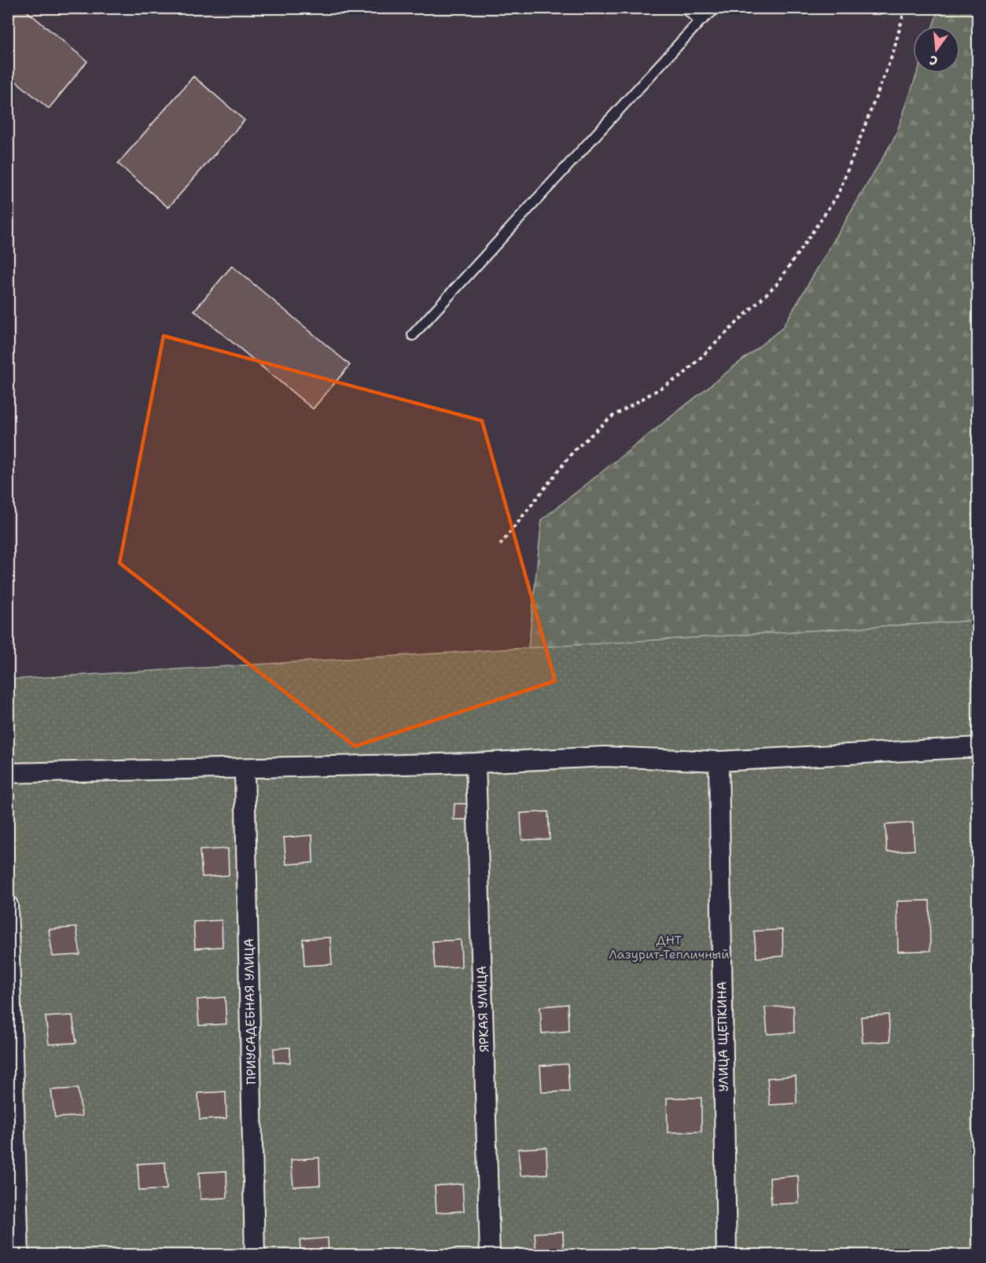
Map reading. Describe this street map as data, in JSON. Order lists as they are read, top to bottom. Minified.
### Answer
{"streets":{"street":["ЯРКАЯ УЛИЦА","ПРИУСАДЕБНАЯ УЛИЦА","УЛИЦА ЩЕПКИНА"]},"parks":["ДНТ Лазурит-Тепличный"],"north":"bottom"}
